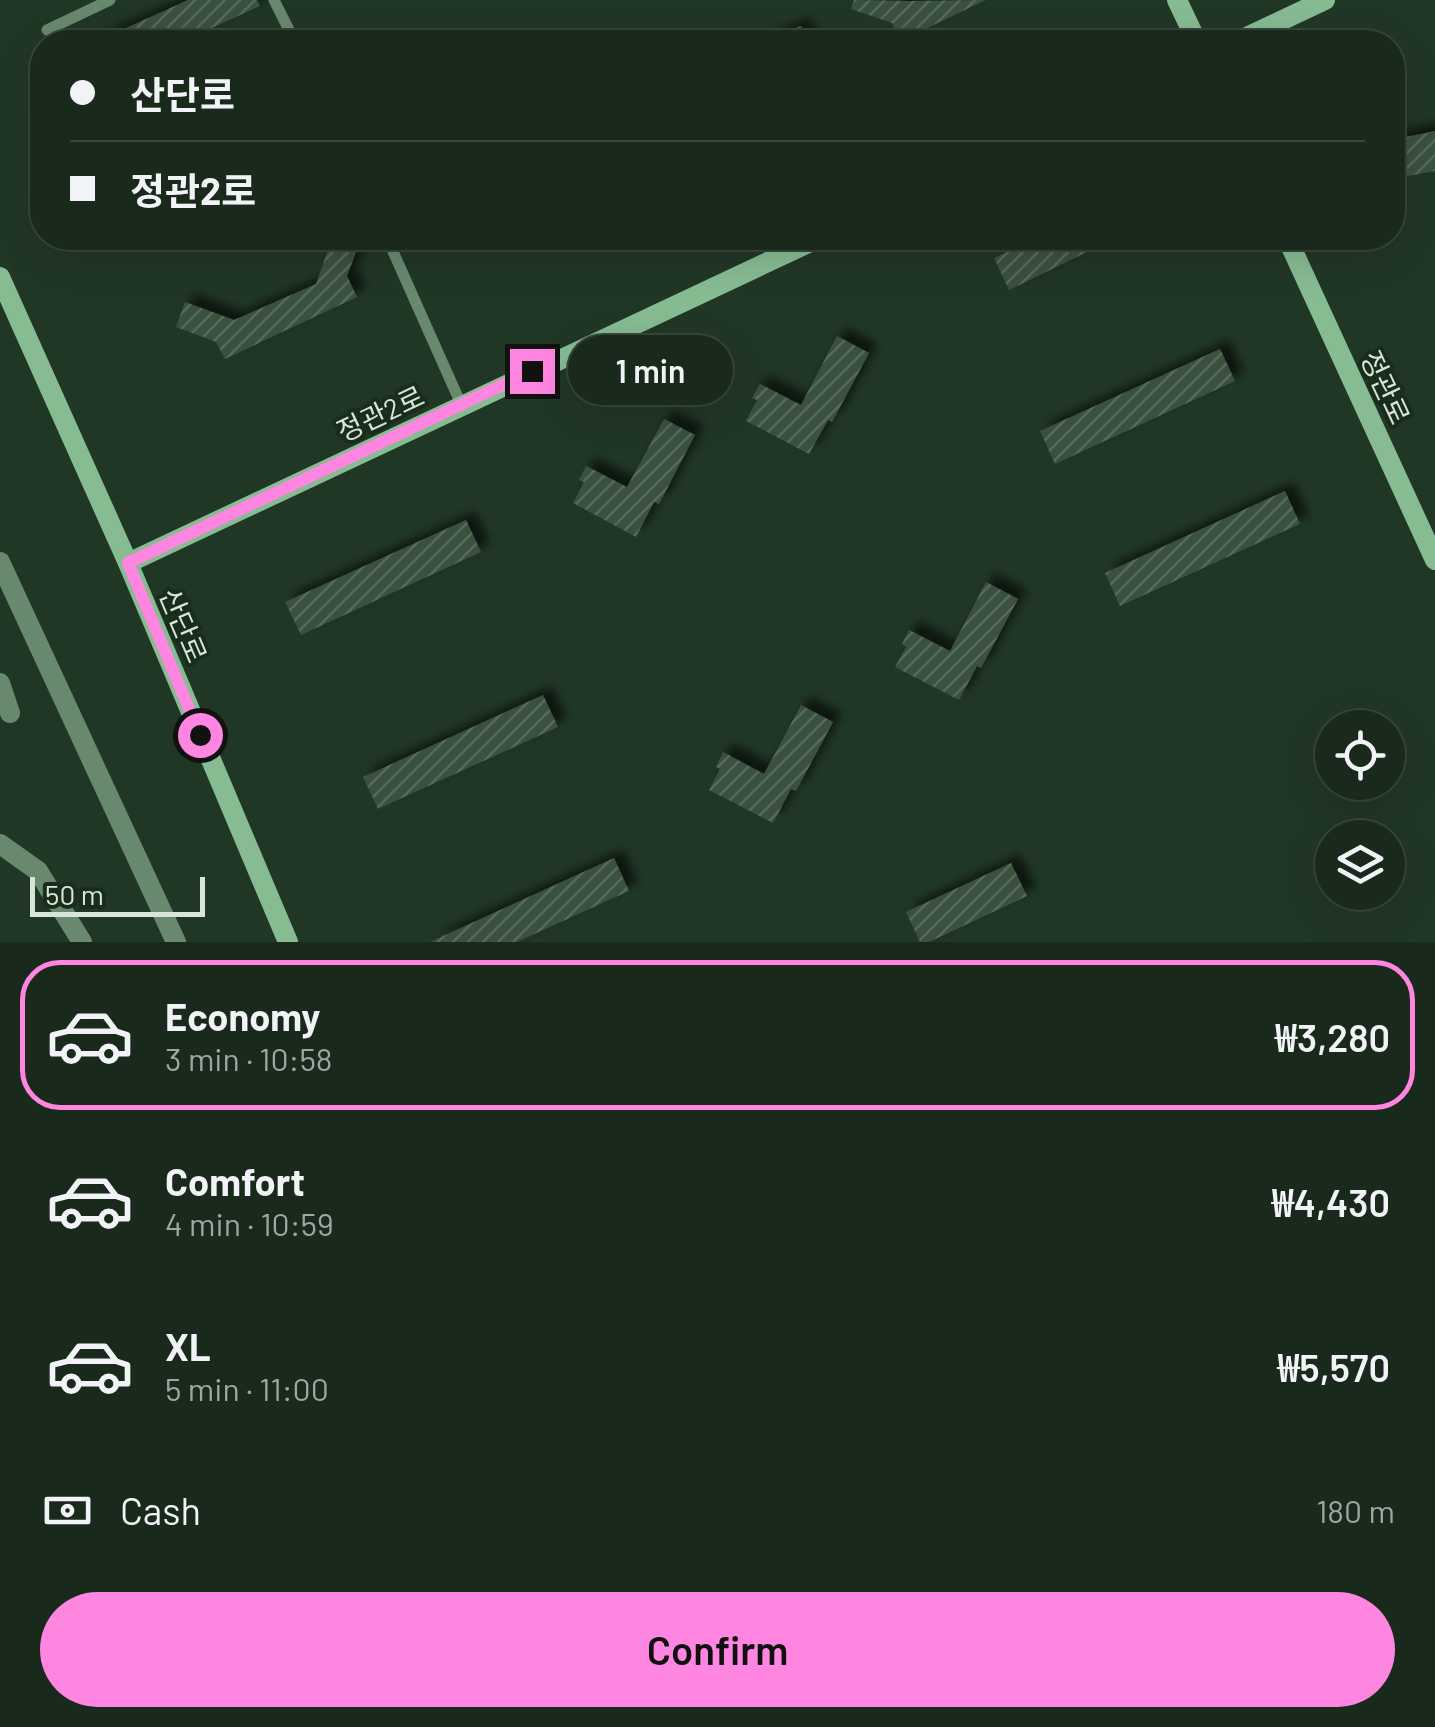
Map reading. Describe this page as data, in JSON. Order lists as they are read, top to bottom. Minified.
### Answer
{"streets":{"street":["정관로","정관2로","산단로"]},"crossings":[["정관2로","산단로"]],"scale_bar":"50 m","page":{"banner":["산단로","정관2로"],"bubble":"1 min","scale":"50 m","list":[{"name":"Economy","note":"3 min · 10:58","value":"₩3,280"},{"name":"Comfort","note":"4 min · 10:59","value":"₩4,430"},{"name":"XL","note":"5 min · 11:00","value":"₩5,570"}],"pay":["Cash","180 m"],"buttons":"Confirm"}}
